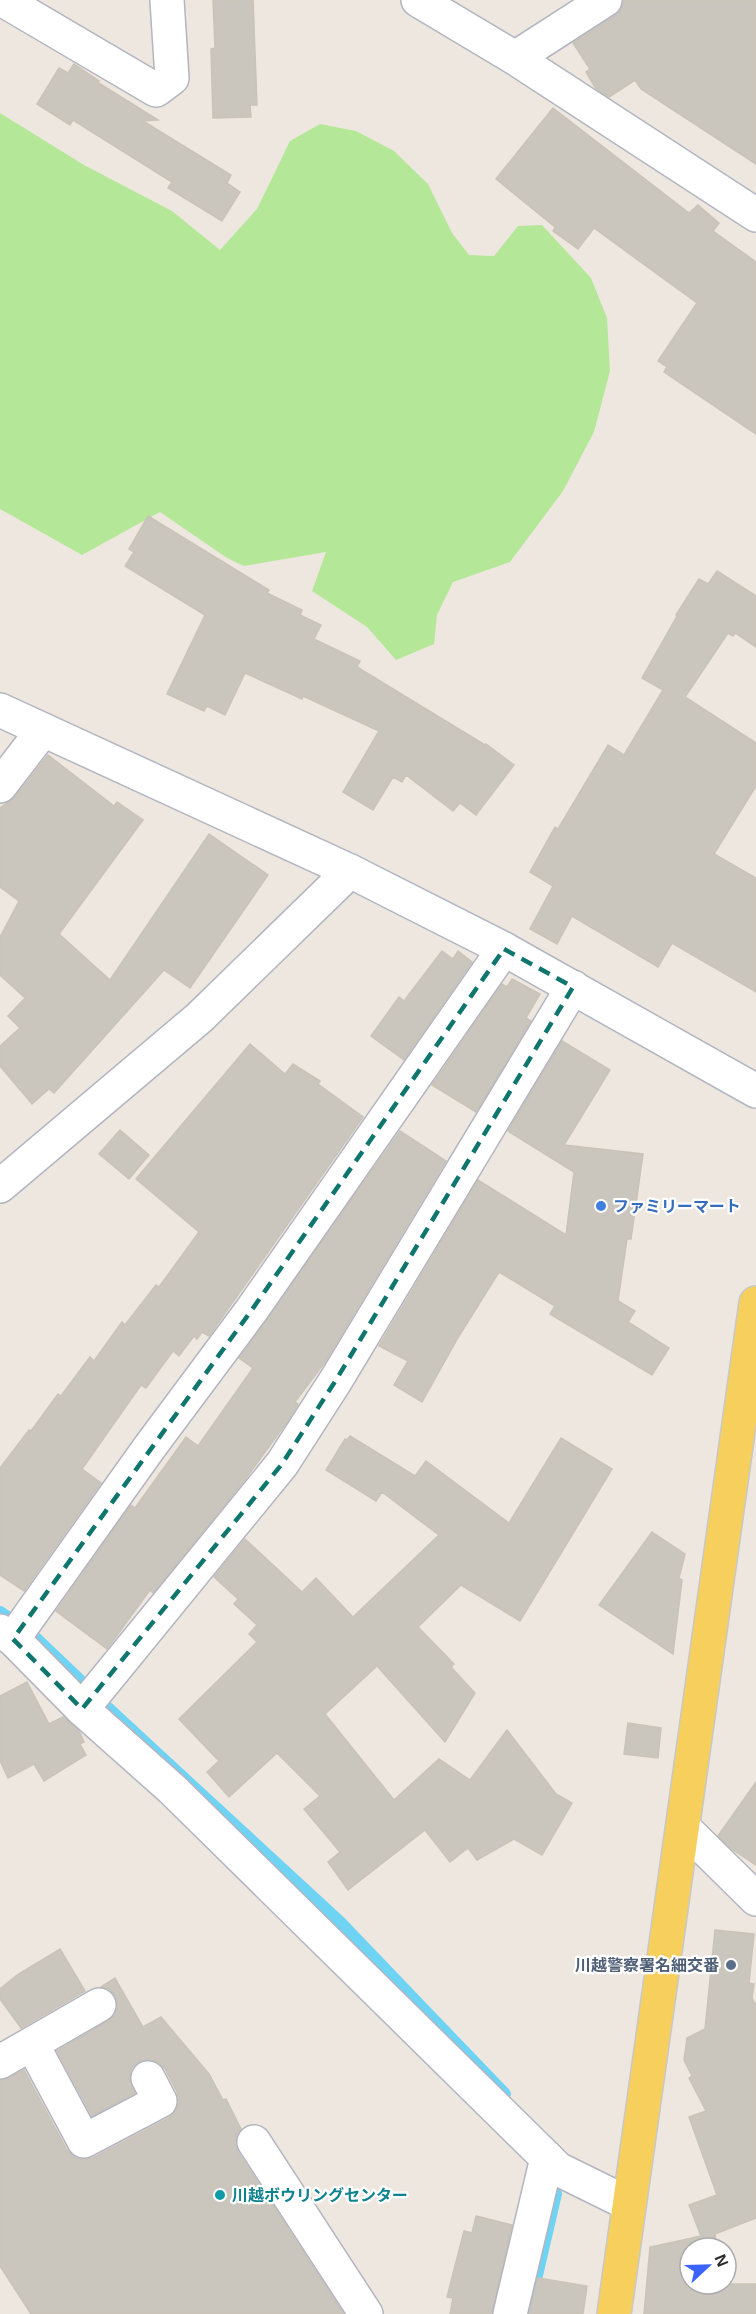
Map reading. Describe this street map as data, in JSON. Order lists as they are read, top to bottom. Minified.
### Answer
{"places":["ファミリーマート","川越警察署名細交番","川越ボウリングセンター"],"north":"right"}
